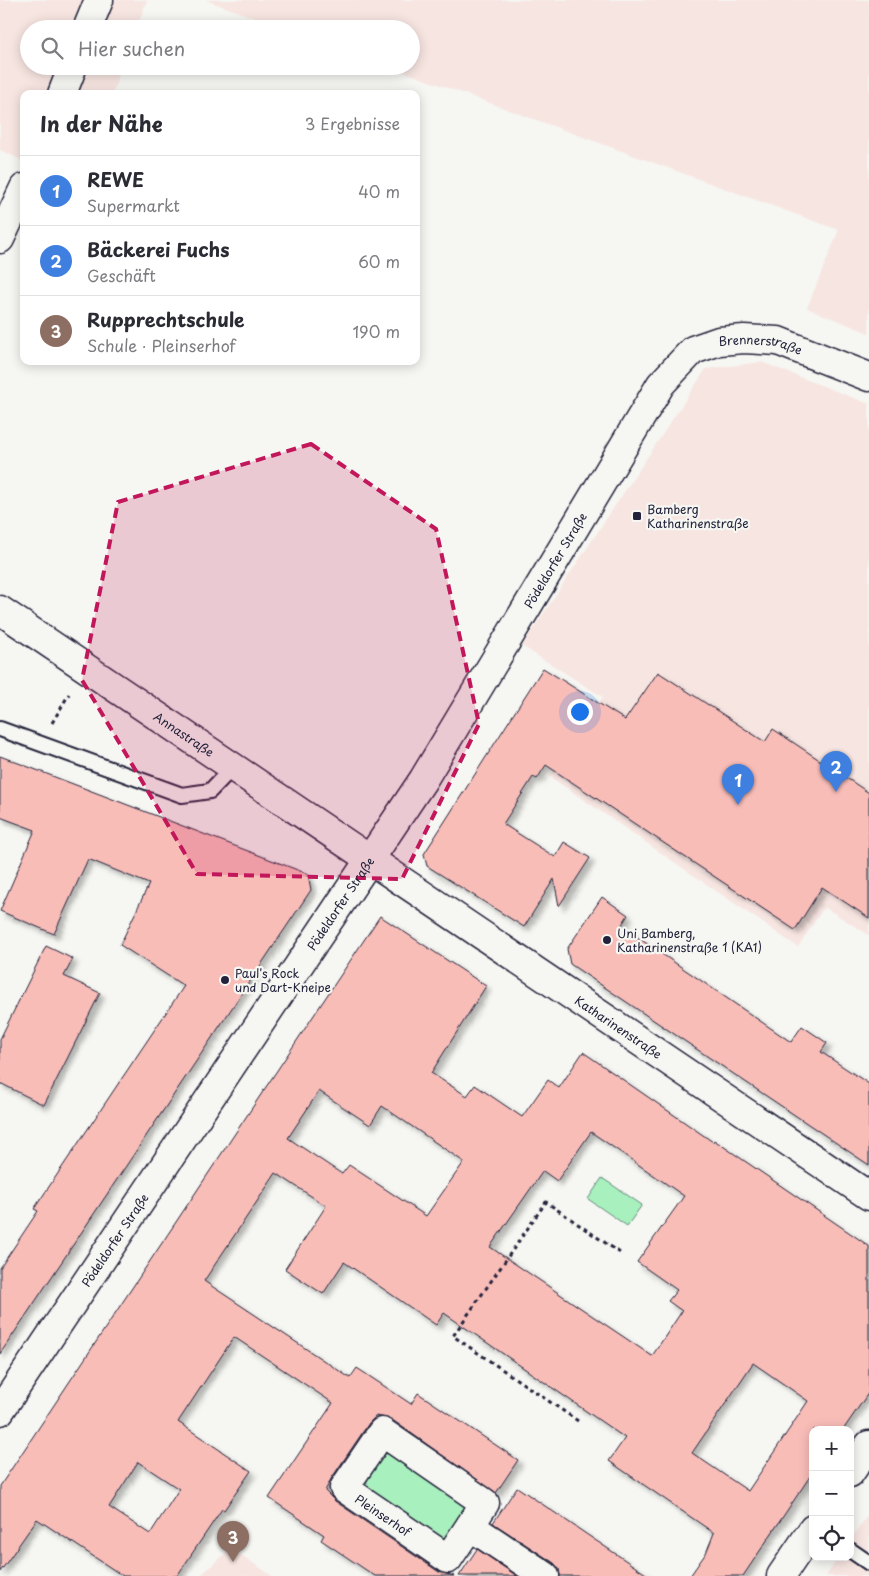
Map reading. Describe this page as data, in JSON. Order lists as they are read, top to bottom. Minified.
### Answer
{"streets":{"street":["Brennerstraße","Pödeldorfer Straße","Annastraße","Katharinenstraße","Pleinserhof"]},"crossings":[["Brennerstraße","Pödeldorfer Straße"],["Pödeldorfer Straße","Annastraße"],["Pödeldorfer Straße","Katharinenstraße"],["Annastraße","Katharinenstraße"]],"places":{"transit":["Bamberg Katharinenstraße"],"other":["Uni Bamberg, Katharinenstraße 1 (KA1)","Paul's Rock und Dart-Kneipe"]},"page":{"search":"Hier suchen","heading":["In der Nähe","3 Ergebnisse"],"list":[{"mark":"1","name":"REWE","note":"Supermarkt","value":"40 m"},{"mark":"2","name":"Bäckerei Fuchs","note":"Geschäft","value":"60 m"},{"mark":"3","name":"Rupprechtschule","note":"Schule · Pleinserhof","value":"190 m"}],"pins":["2","1","3"],"map_buttons":["+","−"]}}
